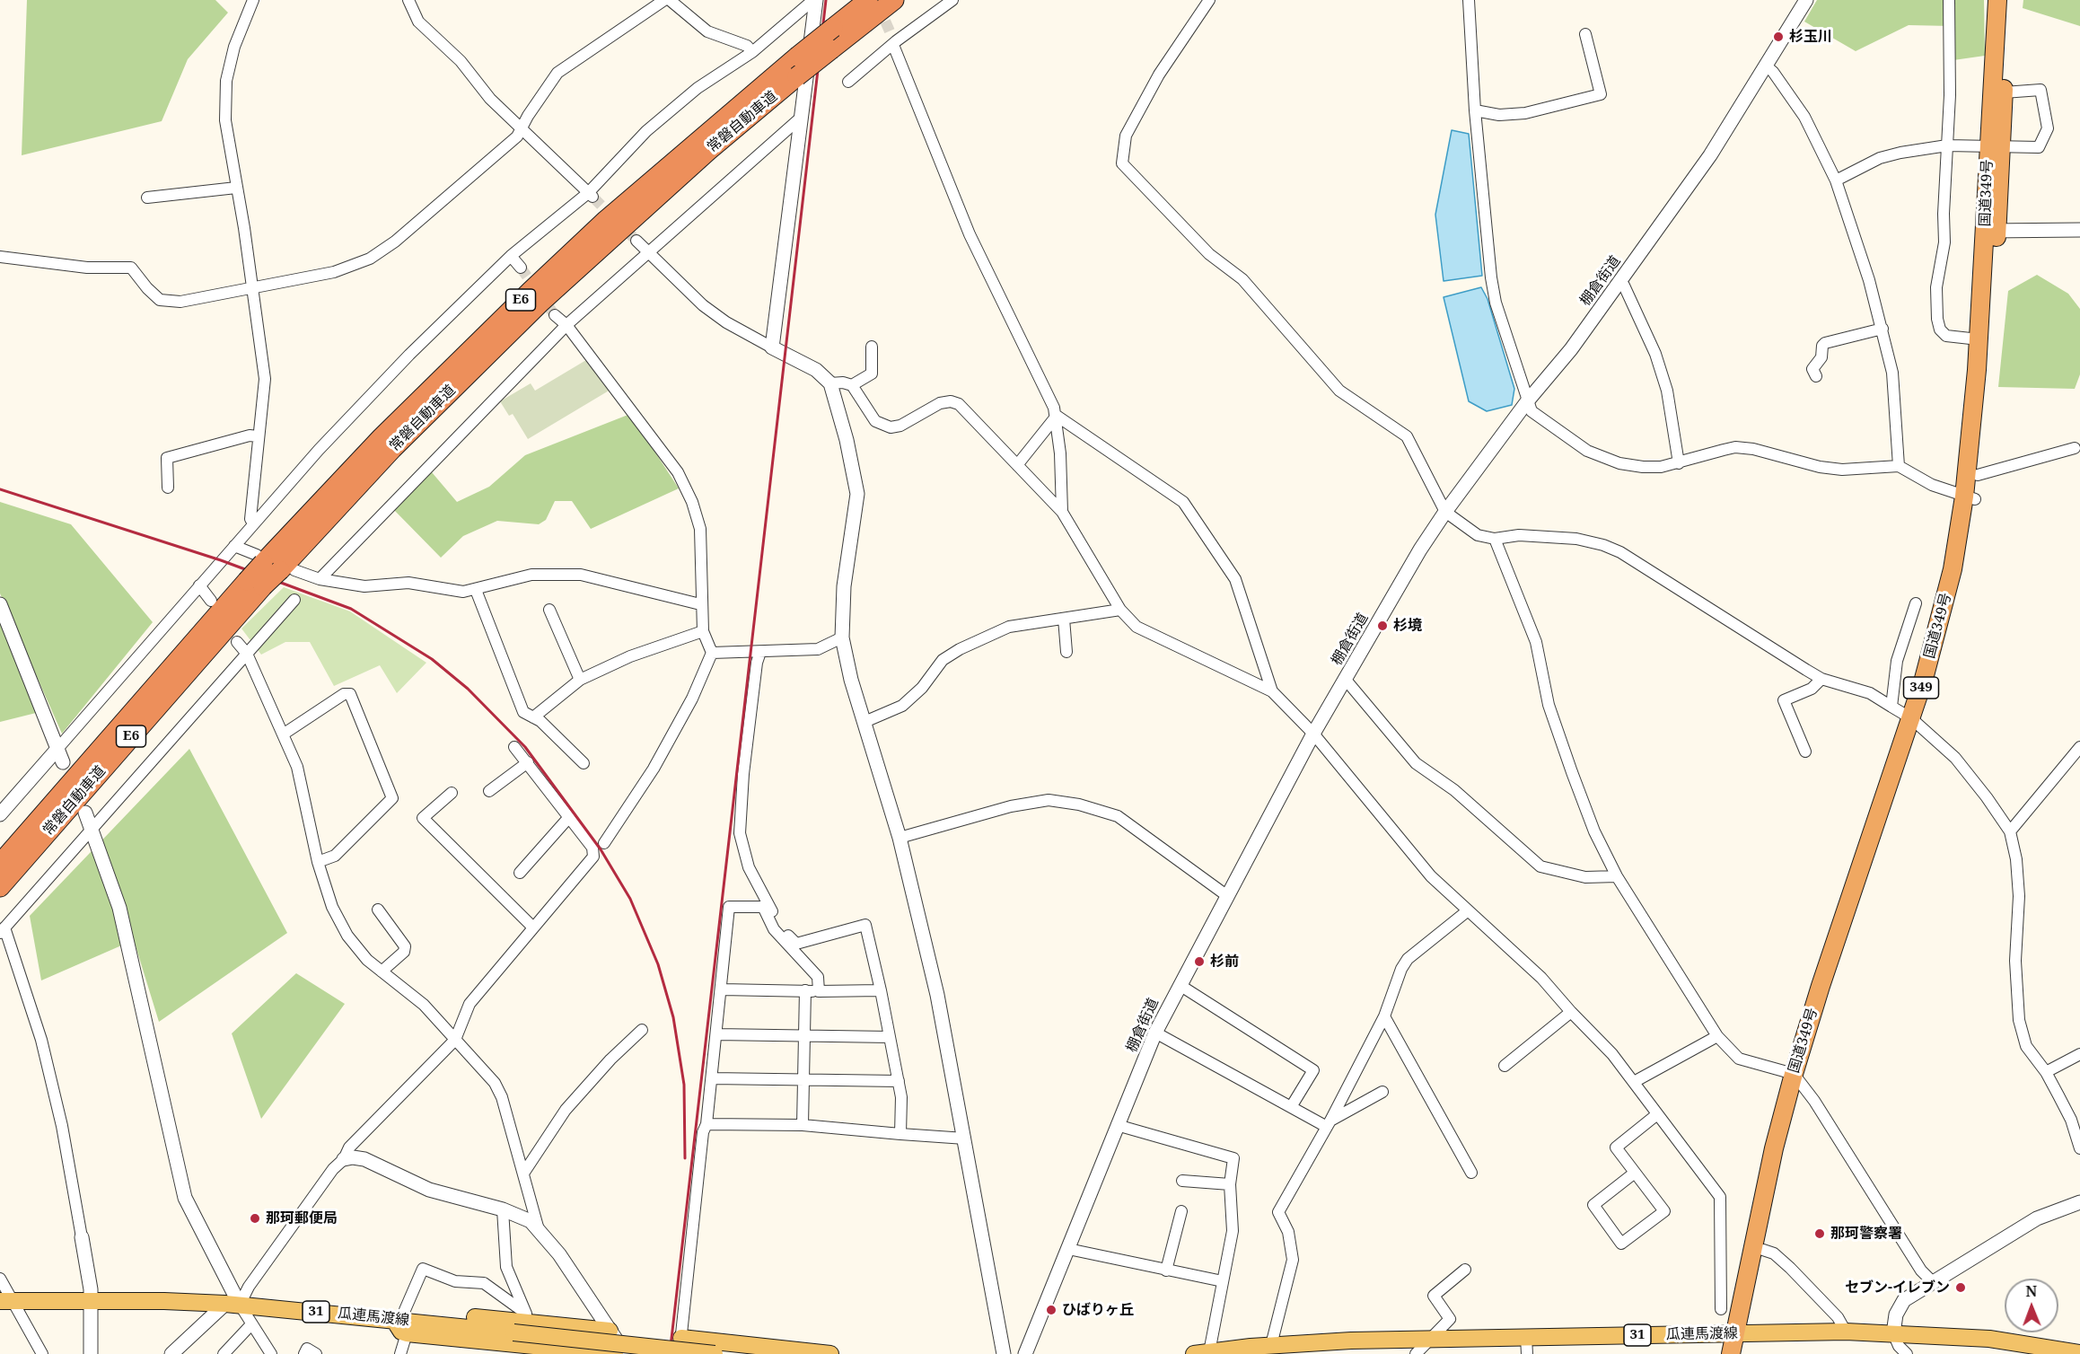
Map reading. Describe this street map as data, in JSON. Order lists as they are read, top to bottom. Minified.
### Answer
{"streets":{"highway":["常磐自動車道","国道349号","E6","349"],"main road":["31","瓜連馬渡線"],"street":["棚倉街道"]},"crossings":[["国道349号","瓜連馬渡線"]],"places":["杉玉川","杉境","杉前","那珂郵便局","那珂警察署","セブン-イレブン","ひばりヶ丘"],"north":"top"}
